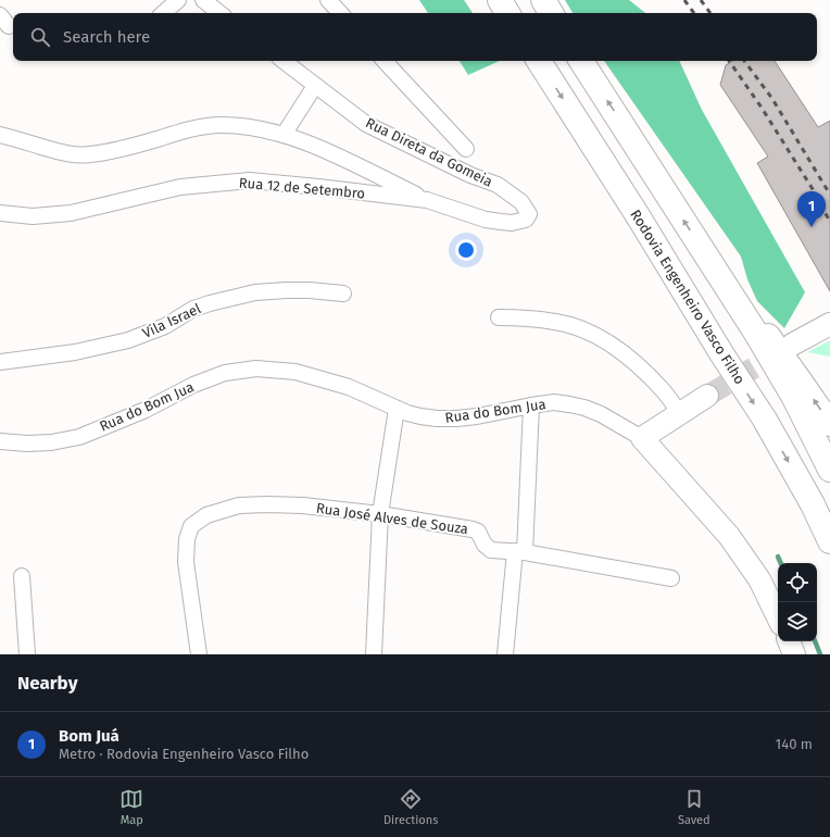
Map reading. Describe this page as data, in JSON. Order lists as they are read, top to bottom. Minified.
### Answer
{"streets":{"main road":["Rodovia Engenheiro Vasco Filho"],"street":["Rua Direta da Gomeia","Rua 12 de Setembro","Vila Israel","Rua do Bom Jua","Rua José Alves de Souza"]},"crossings":[["Rua Direta da Gomeia","Rua 12 de Setembro"]],"page":{"search":"Search here","pins":"1","heading":"Nearby","list":[{"mark":"1","name":"Bom Juá","note":"Metro · Rodovia Engenheiro Vasco Filho","value":"140 m"}],"nav":["Map","Directions","Saved"]}}
